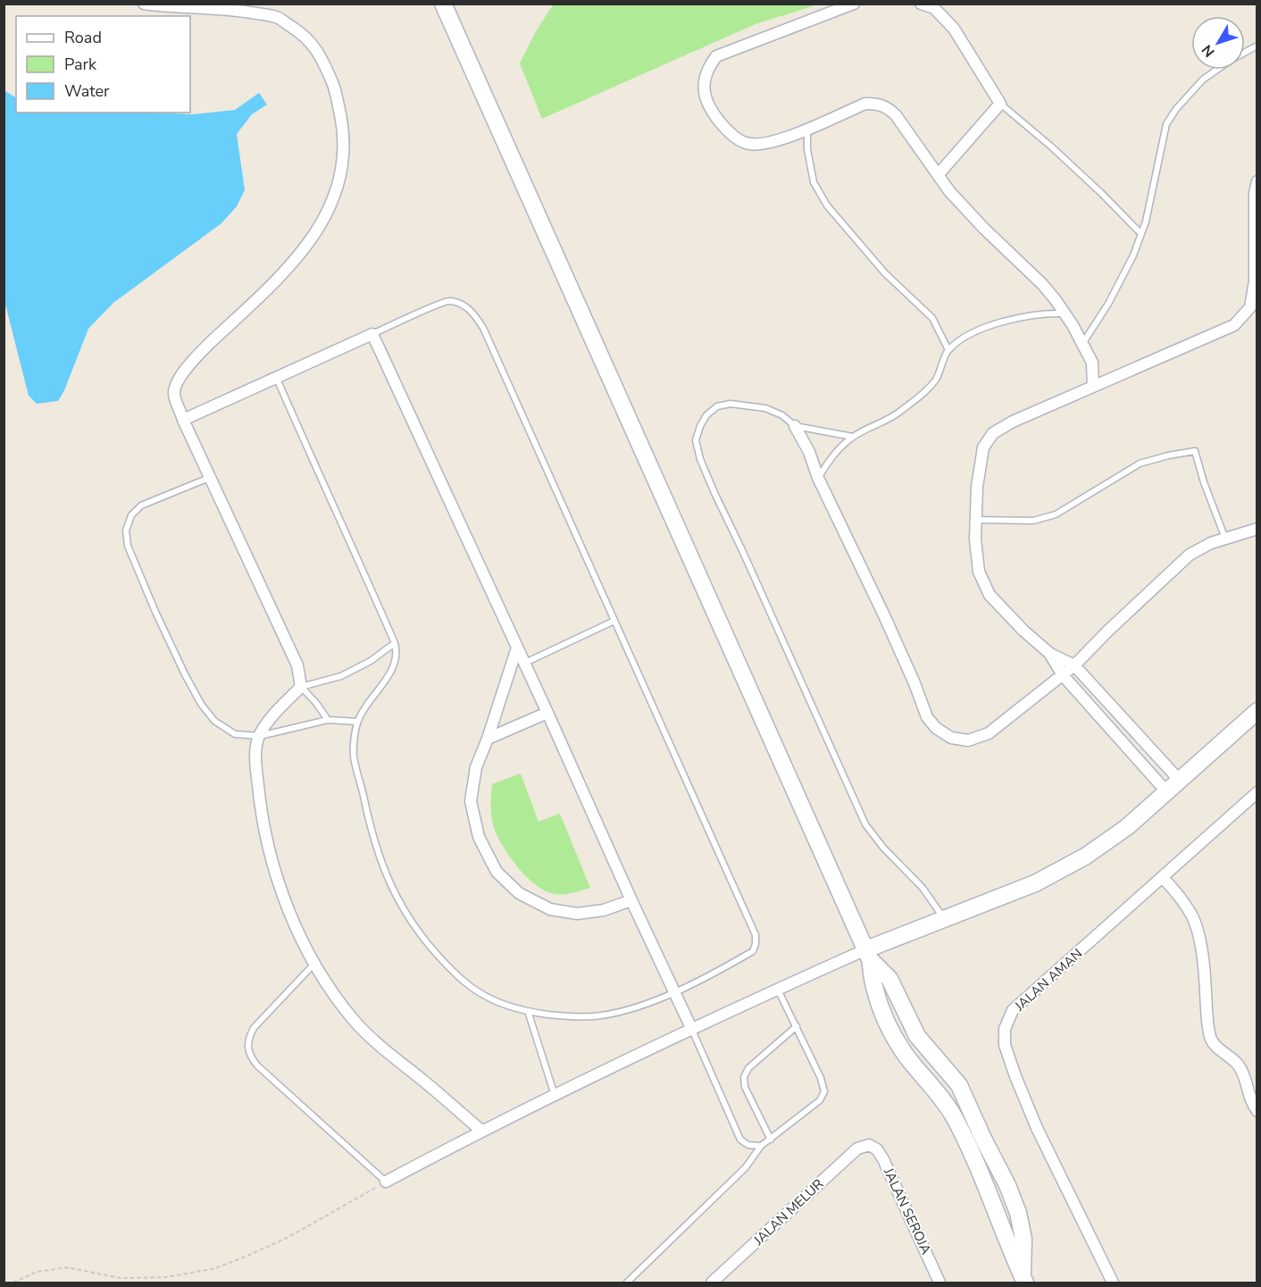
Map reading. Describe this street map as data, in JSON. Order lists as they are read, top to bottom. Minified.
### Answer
{"streets":{"street":["JALAN AMAN","JALAN SEROJA","JALAN MELUR"]},"crossings":[["JALAN SEROJA","JALAN MELUR"]],"legend":["Road","Park","Water"],"north":"bottom left"}
